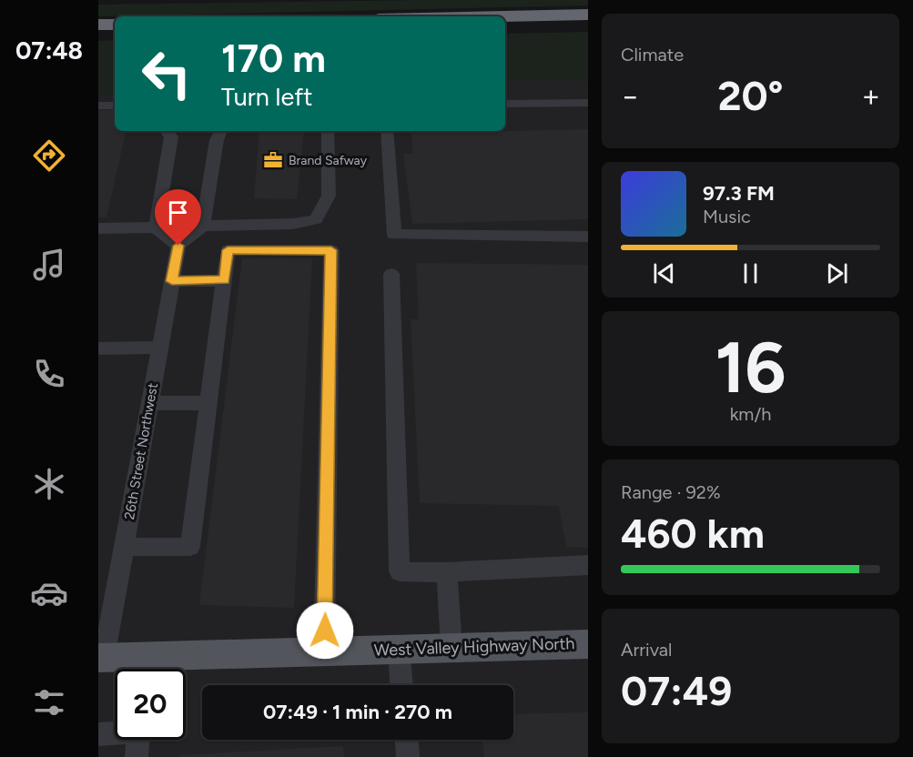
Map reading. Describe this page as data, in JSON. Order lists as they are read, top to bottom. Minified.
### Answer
{"streets":{"main road":["West Valley Highway North"],"street":["26th Street Northwest"]},"crossings":[["26th Street Northwest","West Valley Highway North"]],"places":{"office":["Brand Safway"]},"page":{"tabs":"07:48","tile":["Climate",["16","km/h"],["Range · 92%","460 km"],["Arrival","07:49"]],"turn":["170 m","Turn left"],"heat":["−","20°","+"],"song":["97.3 FM","Music"],"limit":"20","trip":"07:49 · 1 min · 270 m"}}
